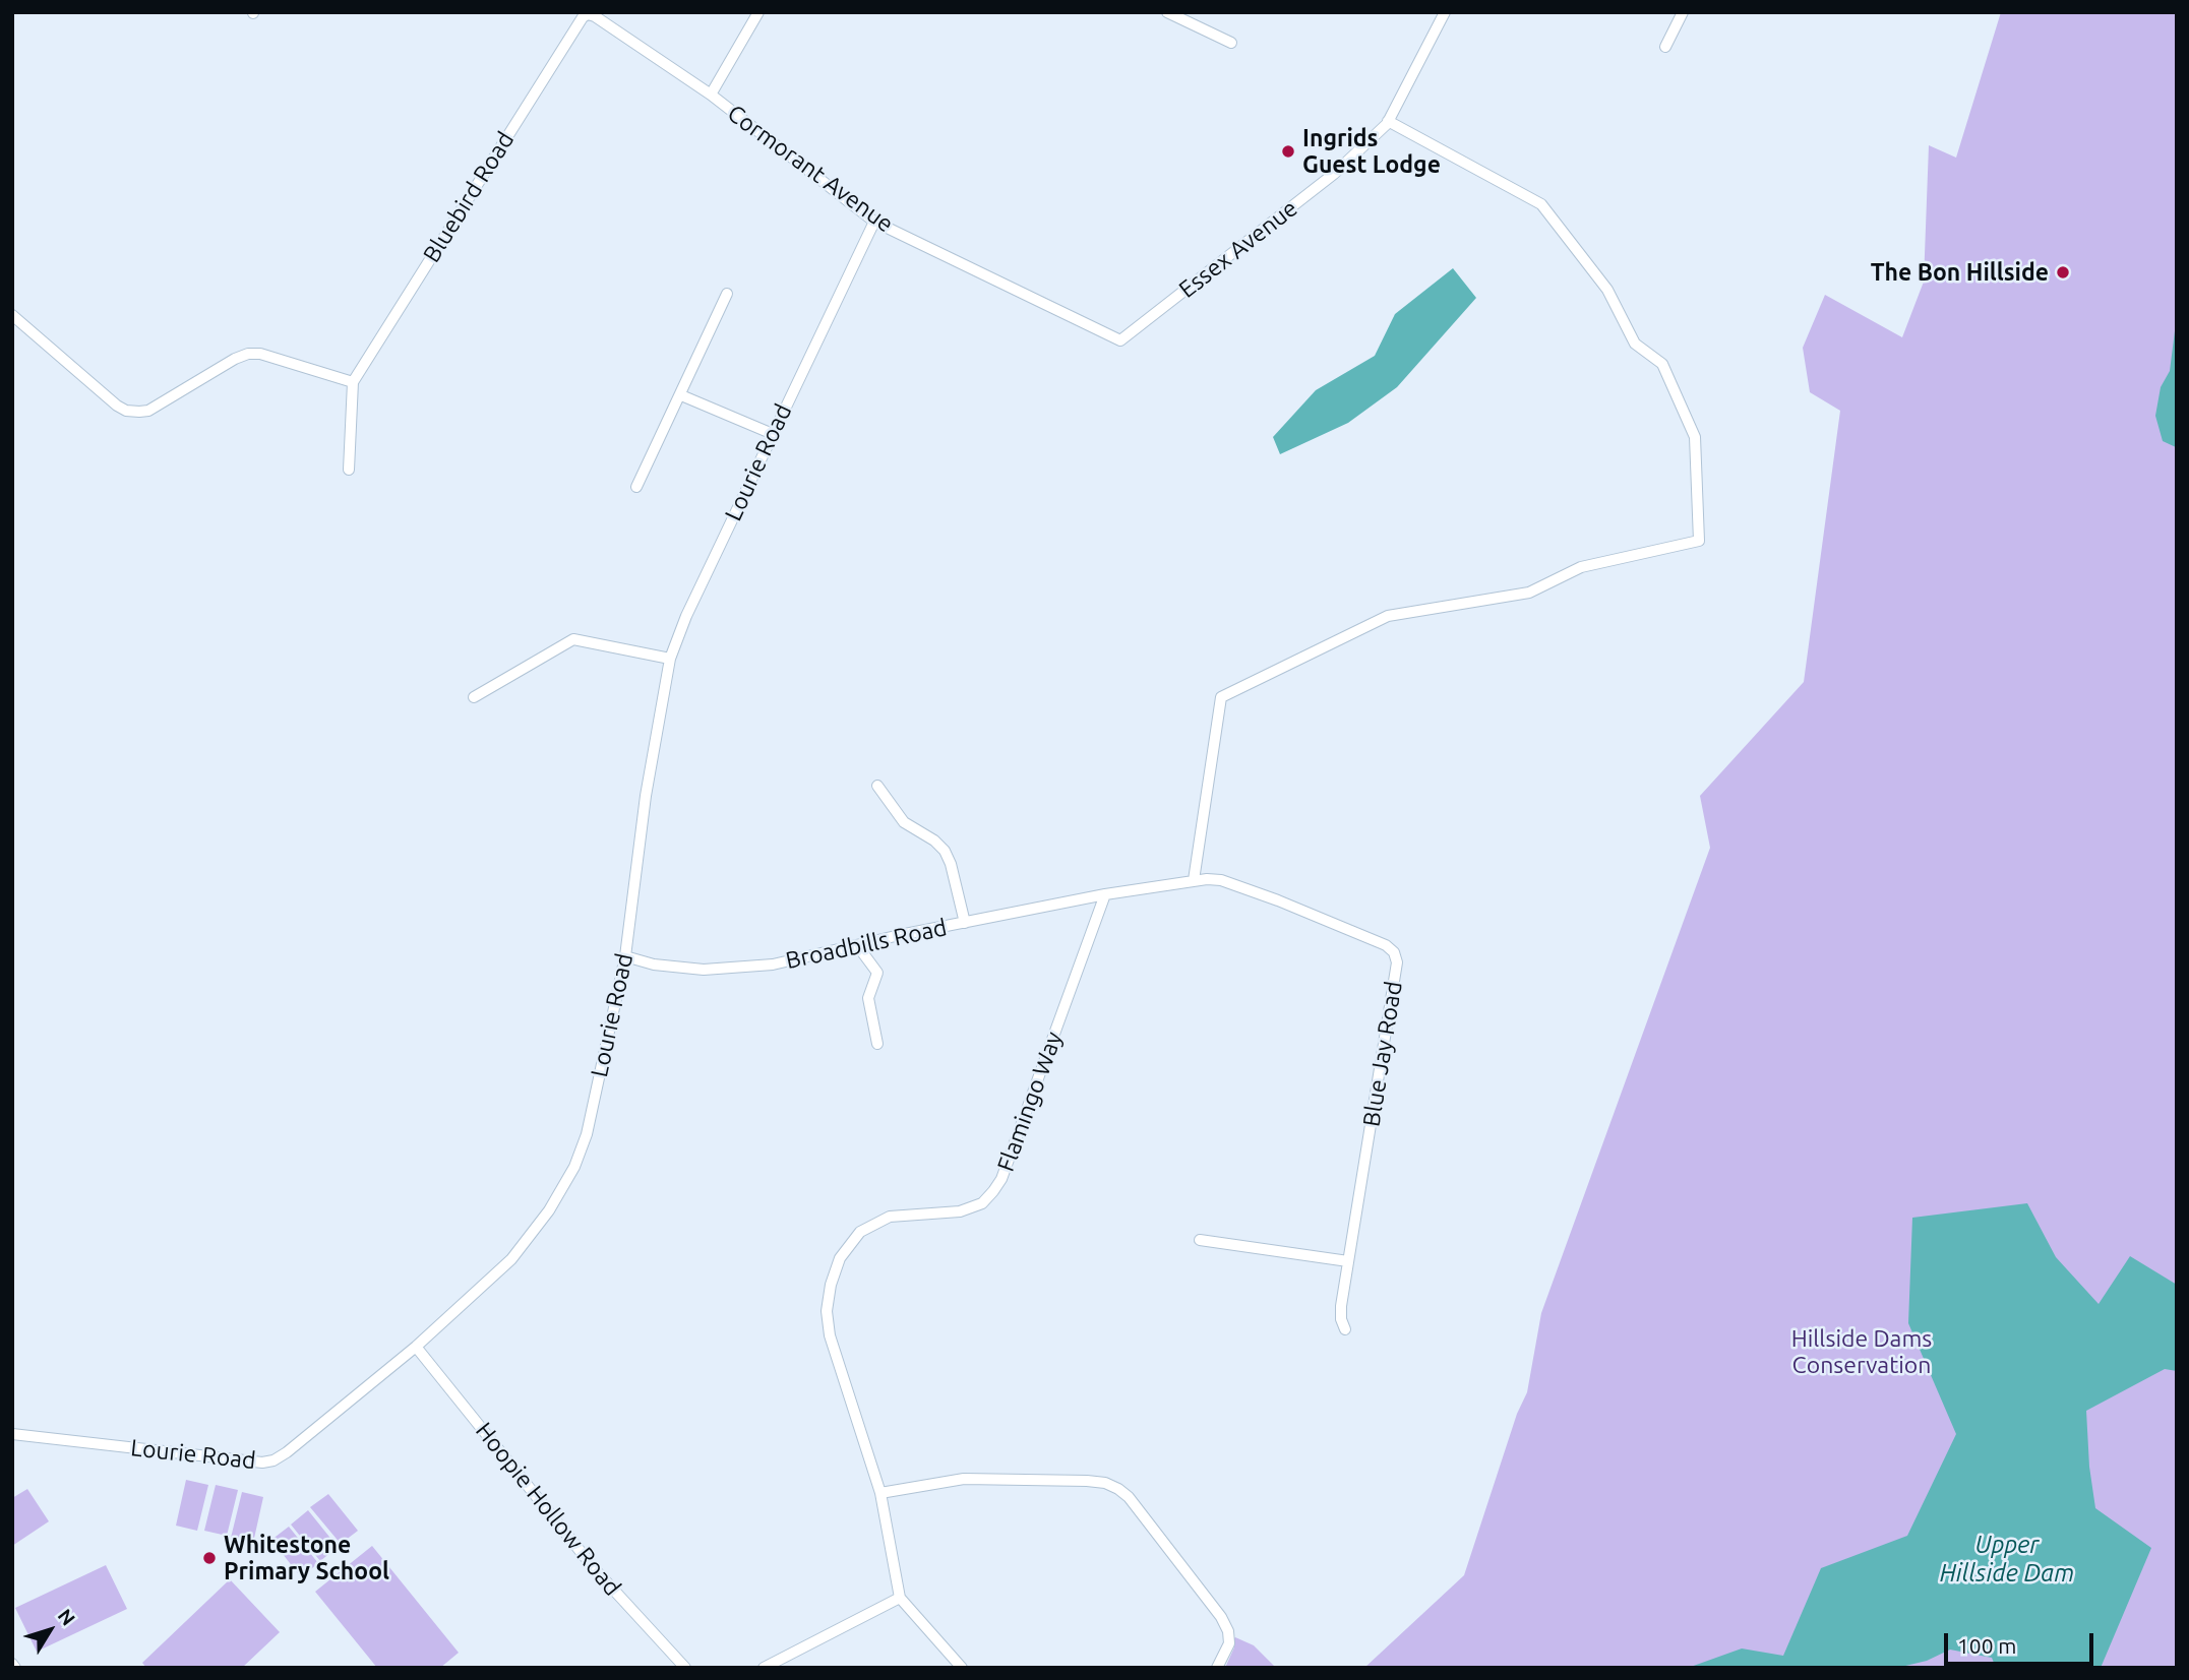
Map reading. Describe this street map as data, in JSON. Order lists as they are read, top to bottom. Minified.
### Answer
{"streets":{"street":["Cormorant Avenue","Bluebird Road","Essex Avenue","Lourie Road","Broadbills Road","Blue Jay Road","Flamingo Way","Hoopie Hollow Road"]},"crossings":[["Cormorant Avenue","Bluebird Road"],["Cormorant Avenue","Essex Avenue"],["Cormorant Avenue","Lourie Road"],["Lourie Road","Broadbills Road"],["Lourie Road","Hoopie Hollow Road"],["Broadbills Road","Blue Jay Road"],["Broadbills Road","Flamingo Way"],["Blue Jay Road","Flamingo Way"]],"water":["Upper Hillside Dam"],"parks":["Hillside Dams Conservation"],"places":["Ingrids Guest Lodge","The Bon Hillside","Whitestone Primary School"],"scale_bar":"100 m","north":"top right"}
